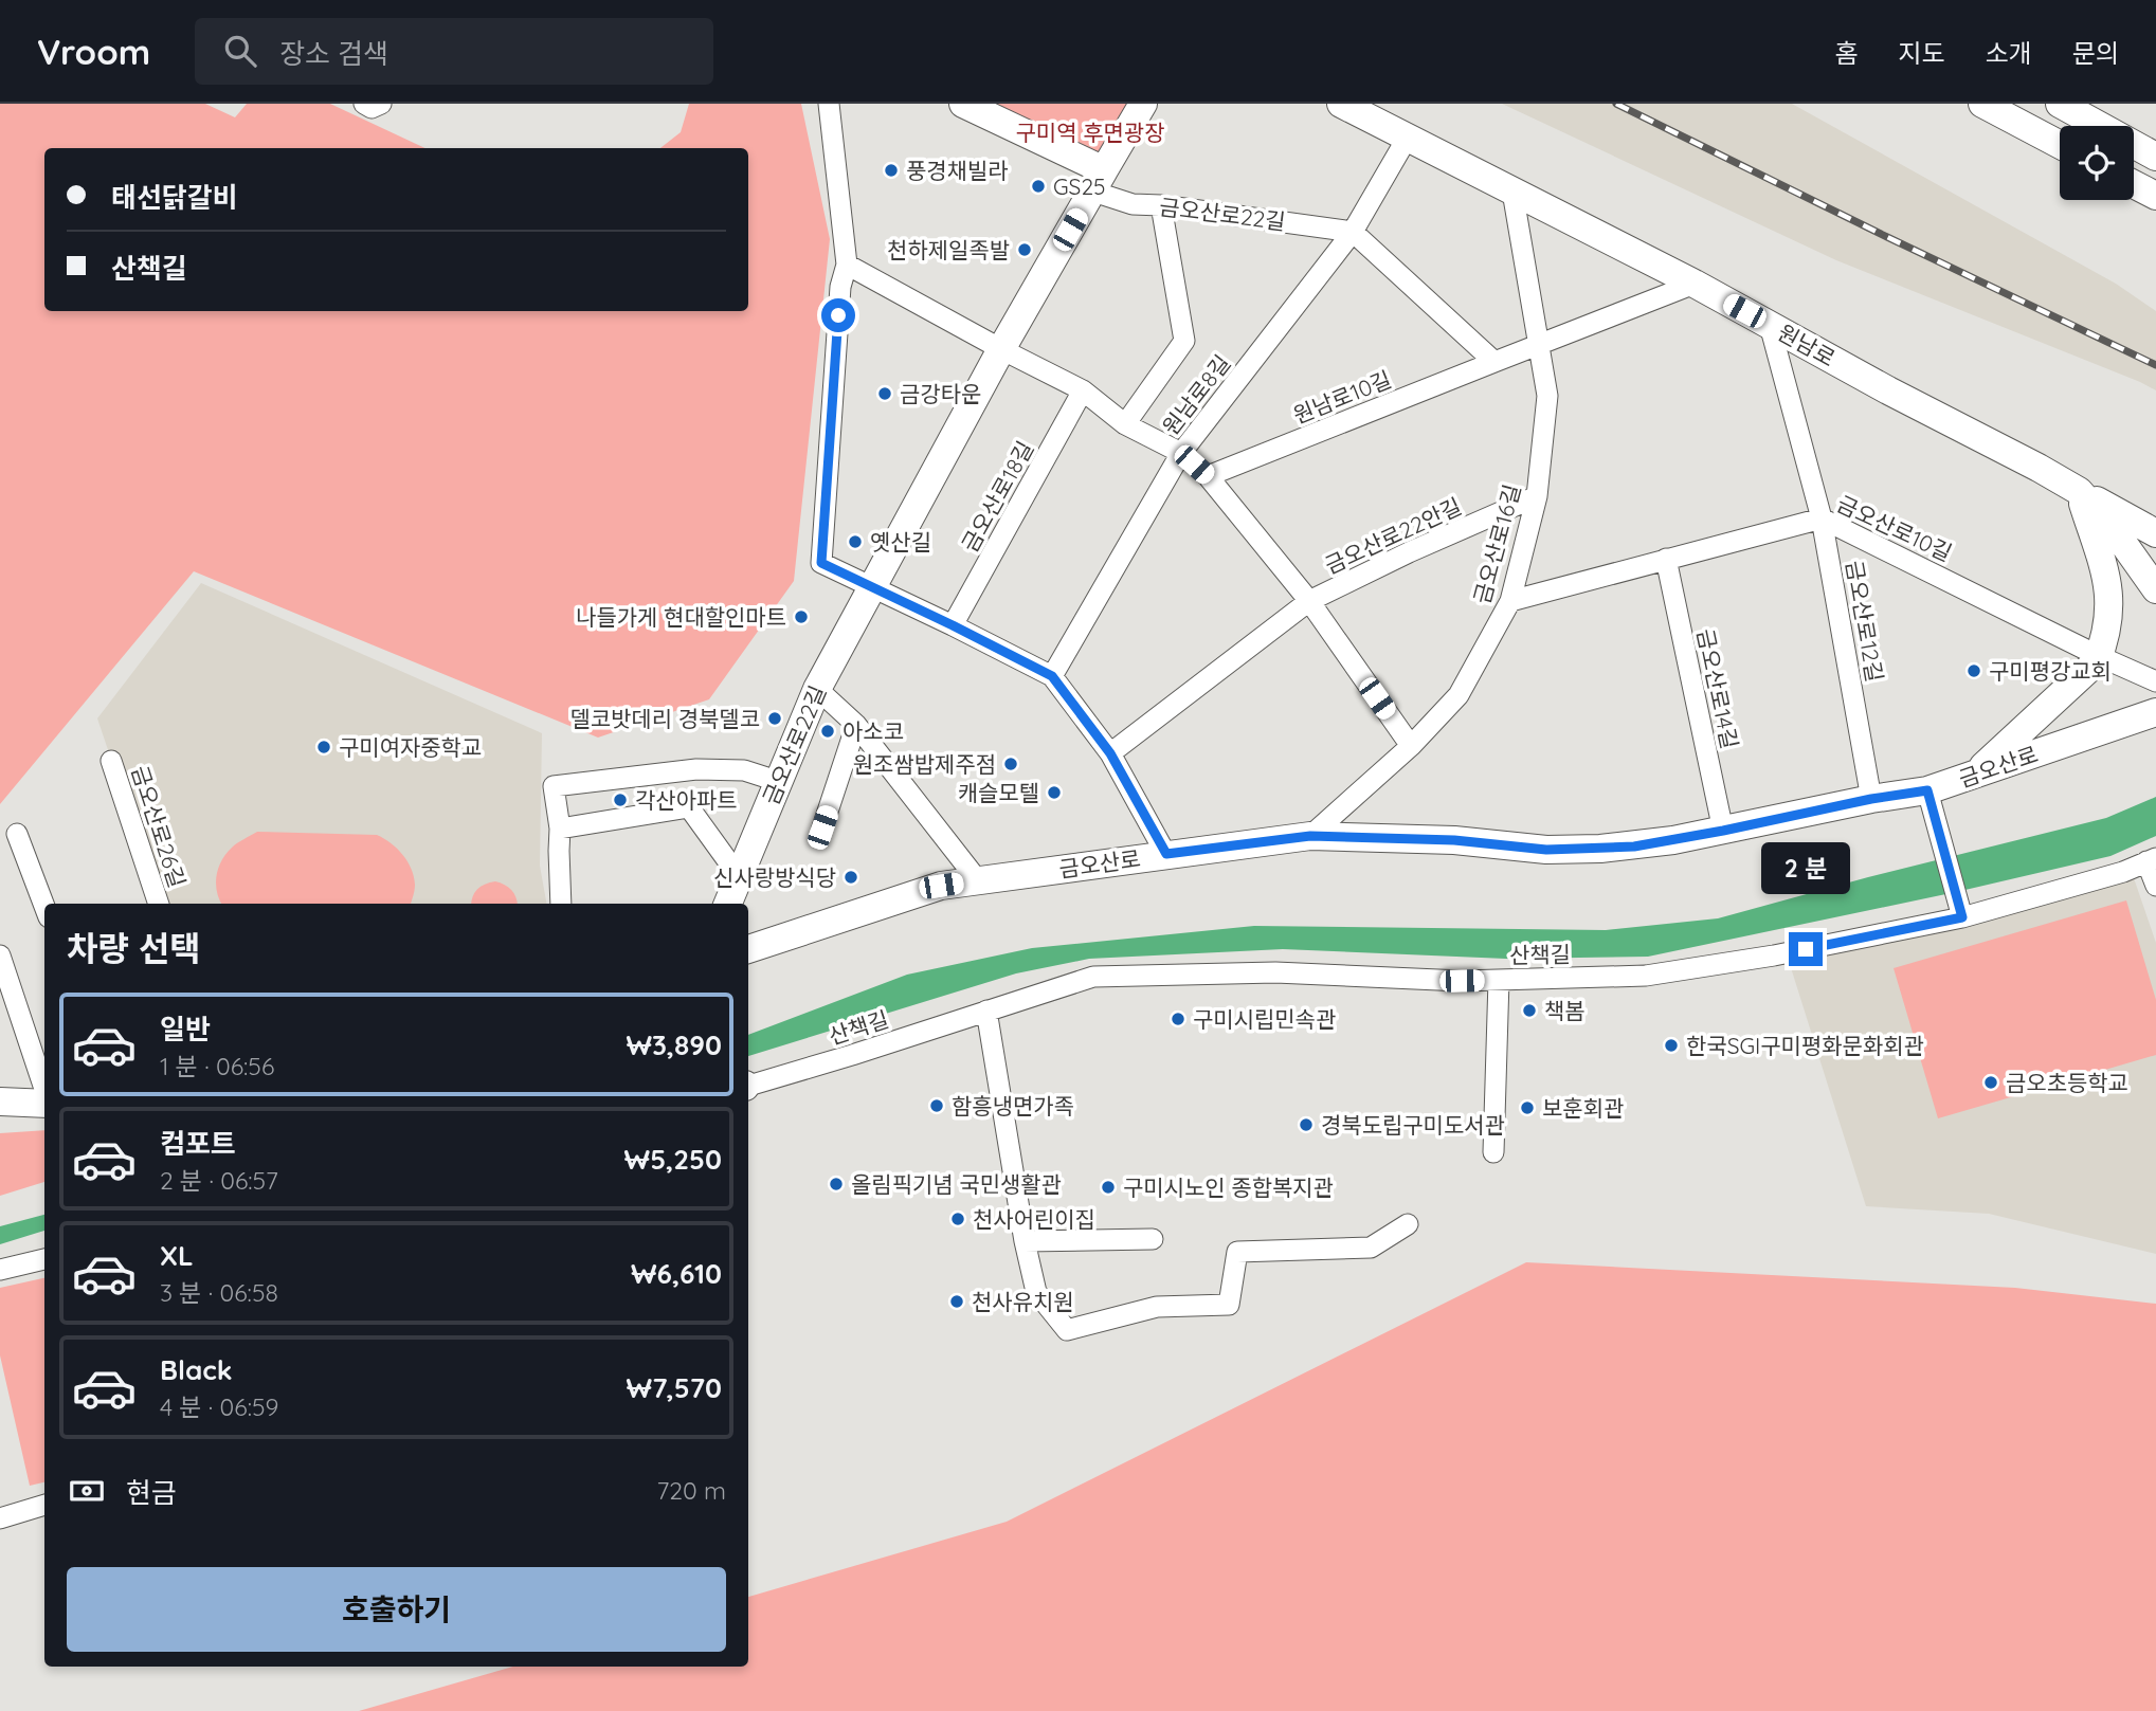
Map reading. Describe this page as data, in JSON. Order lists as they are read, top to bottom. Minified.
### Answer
{"streets":{"street":["금오산로22길","원남로","원남로8길","원남로10길","금오산로18길","금오산로10길","금오산로22안길","금오산로16길","금오산로12길","금오산로14길","금오산로","금오산로26길","산책길"]},"crossings":[["금오산로22길","원남로8길"],["금오산로22길","금오산로22안길"],["원남로","원남로8길"],["원남로","금오산로16길"],["원남로","금오산로12길"],["원남로8길","금오산로22안길"],["원남로10길","금오산로22안길"],["금오산로18길","금오산로22안길"],["금오산로10길","금오산로16길"],["금오산로10길","금오산로12길"],["금오산로10길","금오산로14길"],["금오산로22안길","금오산로16길"],["금오산로16길","금오산로"],["금오산로12길","금오산로"],["금오산로14길","금오산로"]],"parks":["구미역 후면광장"],"places":["풍경채빌라","GS25","천하제일족발","금강타운","옛산길","나들가게 현대할인마트","구미평강교회","델코밧데리 경북델코","아소코","구미여자중학교","원조쌈밥제주점","캐슬모텔","각산아파트","신사랑방식당","책봄","구미시립민속관","한국SGI구미평화문화회관","금오초등학교","함흥냉면가족","보훈회관","경북도립구미도서관","올림픽기념 국민생활관","구미시노인 종합복지관","천사어린이집","천사유치원"],"page":{"header":"Vroom","search":"장소 검색","nav":["홈","지도","소개","문의"],"banner":["태선닭갈비","산책길"],"bubble":"2 분","heading":"차량 선택","list":[{"name":"일반","note":"1 분 · 06:56","value":"₩3,890"},{"name":"컴포트","note":"2 분 · 06:57","value":"₩5,250"},{"name":"XL","note":"3 분 · 06:58","value":"₩6,610"},{"name":"Black","note":"4 분 · 06:59","value":"₩7,570"}],"pay":["현금","720 m"],"buttons":"호출하기"}}
